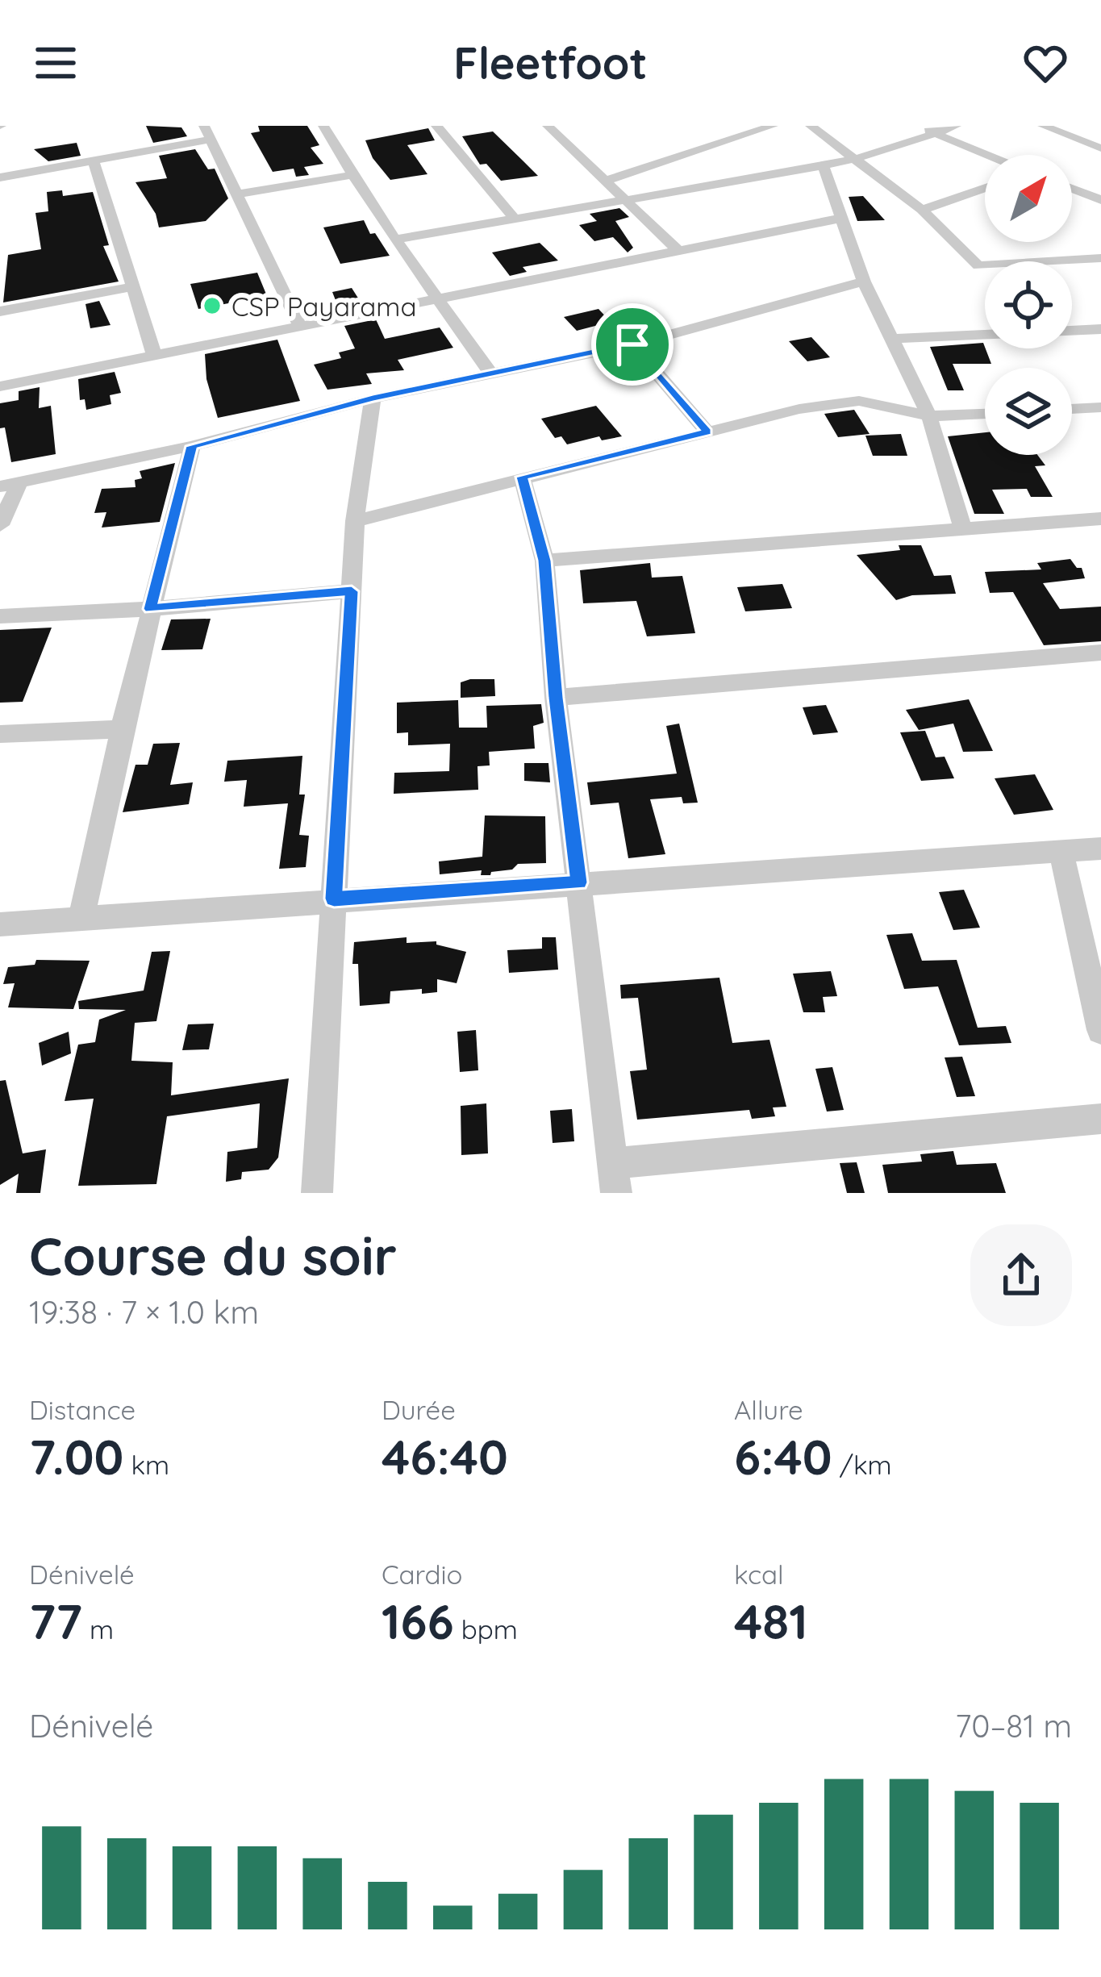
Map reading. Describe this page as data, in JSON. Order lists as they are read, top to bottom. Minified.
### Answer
{"places":["CSP Payarama"],"north":"top right","page":{"header":"Fleetfoot","heading":["Course du soir","19:38 · 7 × 1.0 km"],"stats":[["Distance","7.00 km"],["Durée","46:40"],["Allure","6:40 /km"],["Dénivelé","77 m"],["Cardio","166 bpm"],["kcal","481"]],"chart":["Dénivelé","70–81 m"]}}
